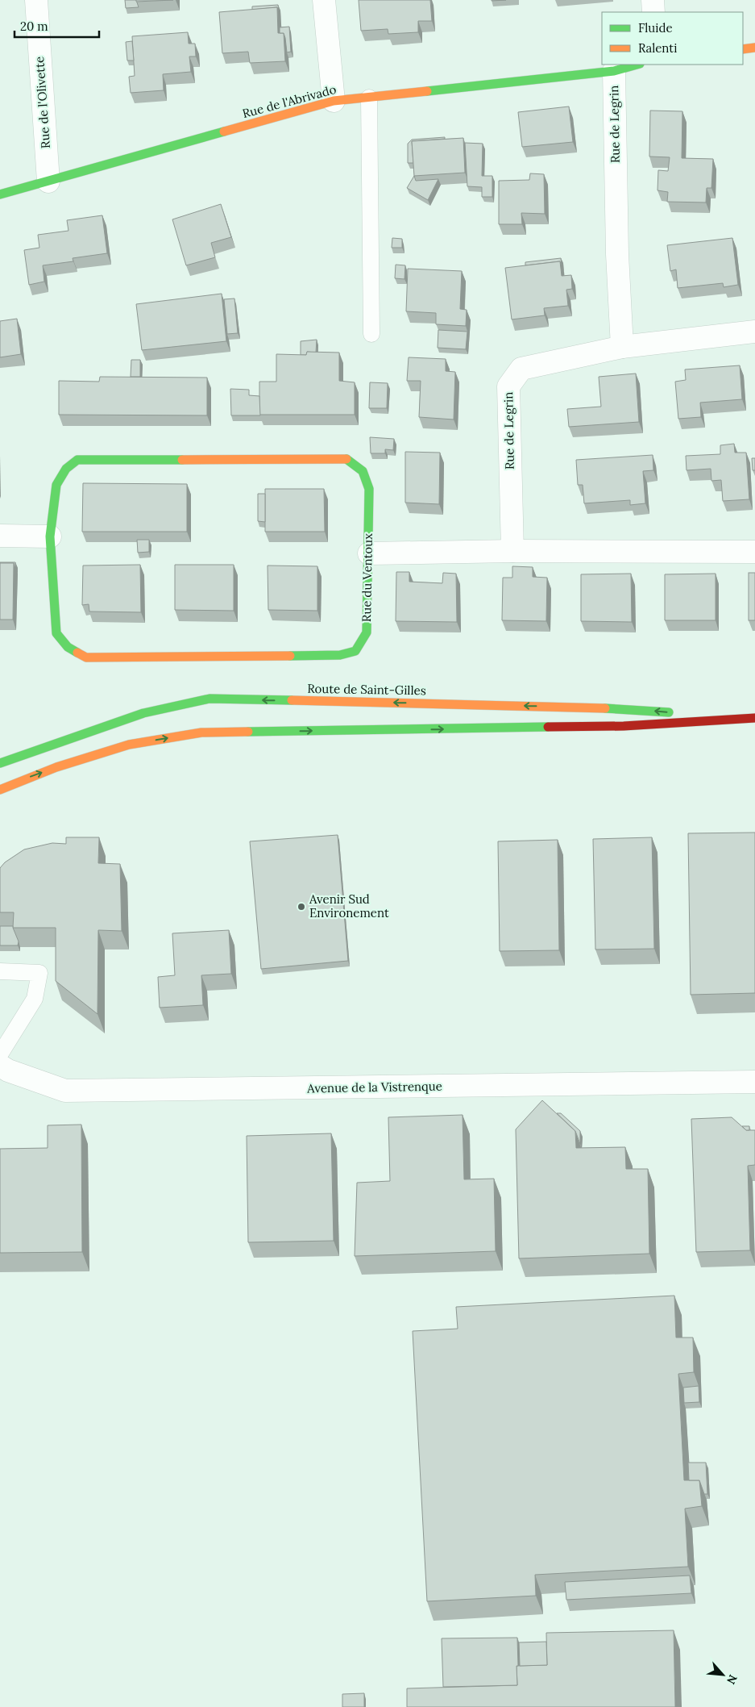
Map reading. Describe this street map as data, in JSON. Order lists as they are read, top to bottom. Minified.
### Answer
{"streets":{"street":["Rue de l'Abrivado","Rue de l'Olivette","Rue de Legrin","Rue du Ventoux","Route de Saint-Gilles","Avenue de la Vistrenque"]},"crossings":[["Rue de l'Abrivado","Rue de l'Olivette"],["Rue de l'Abrivado","Rue de Legrin"]],"places":["Avenir Sud Environement"],"legend":["Fluide","Ralenti"],"scale_bar":"20 m","north":"bottom right"}
